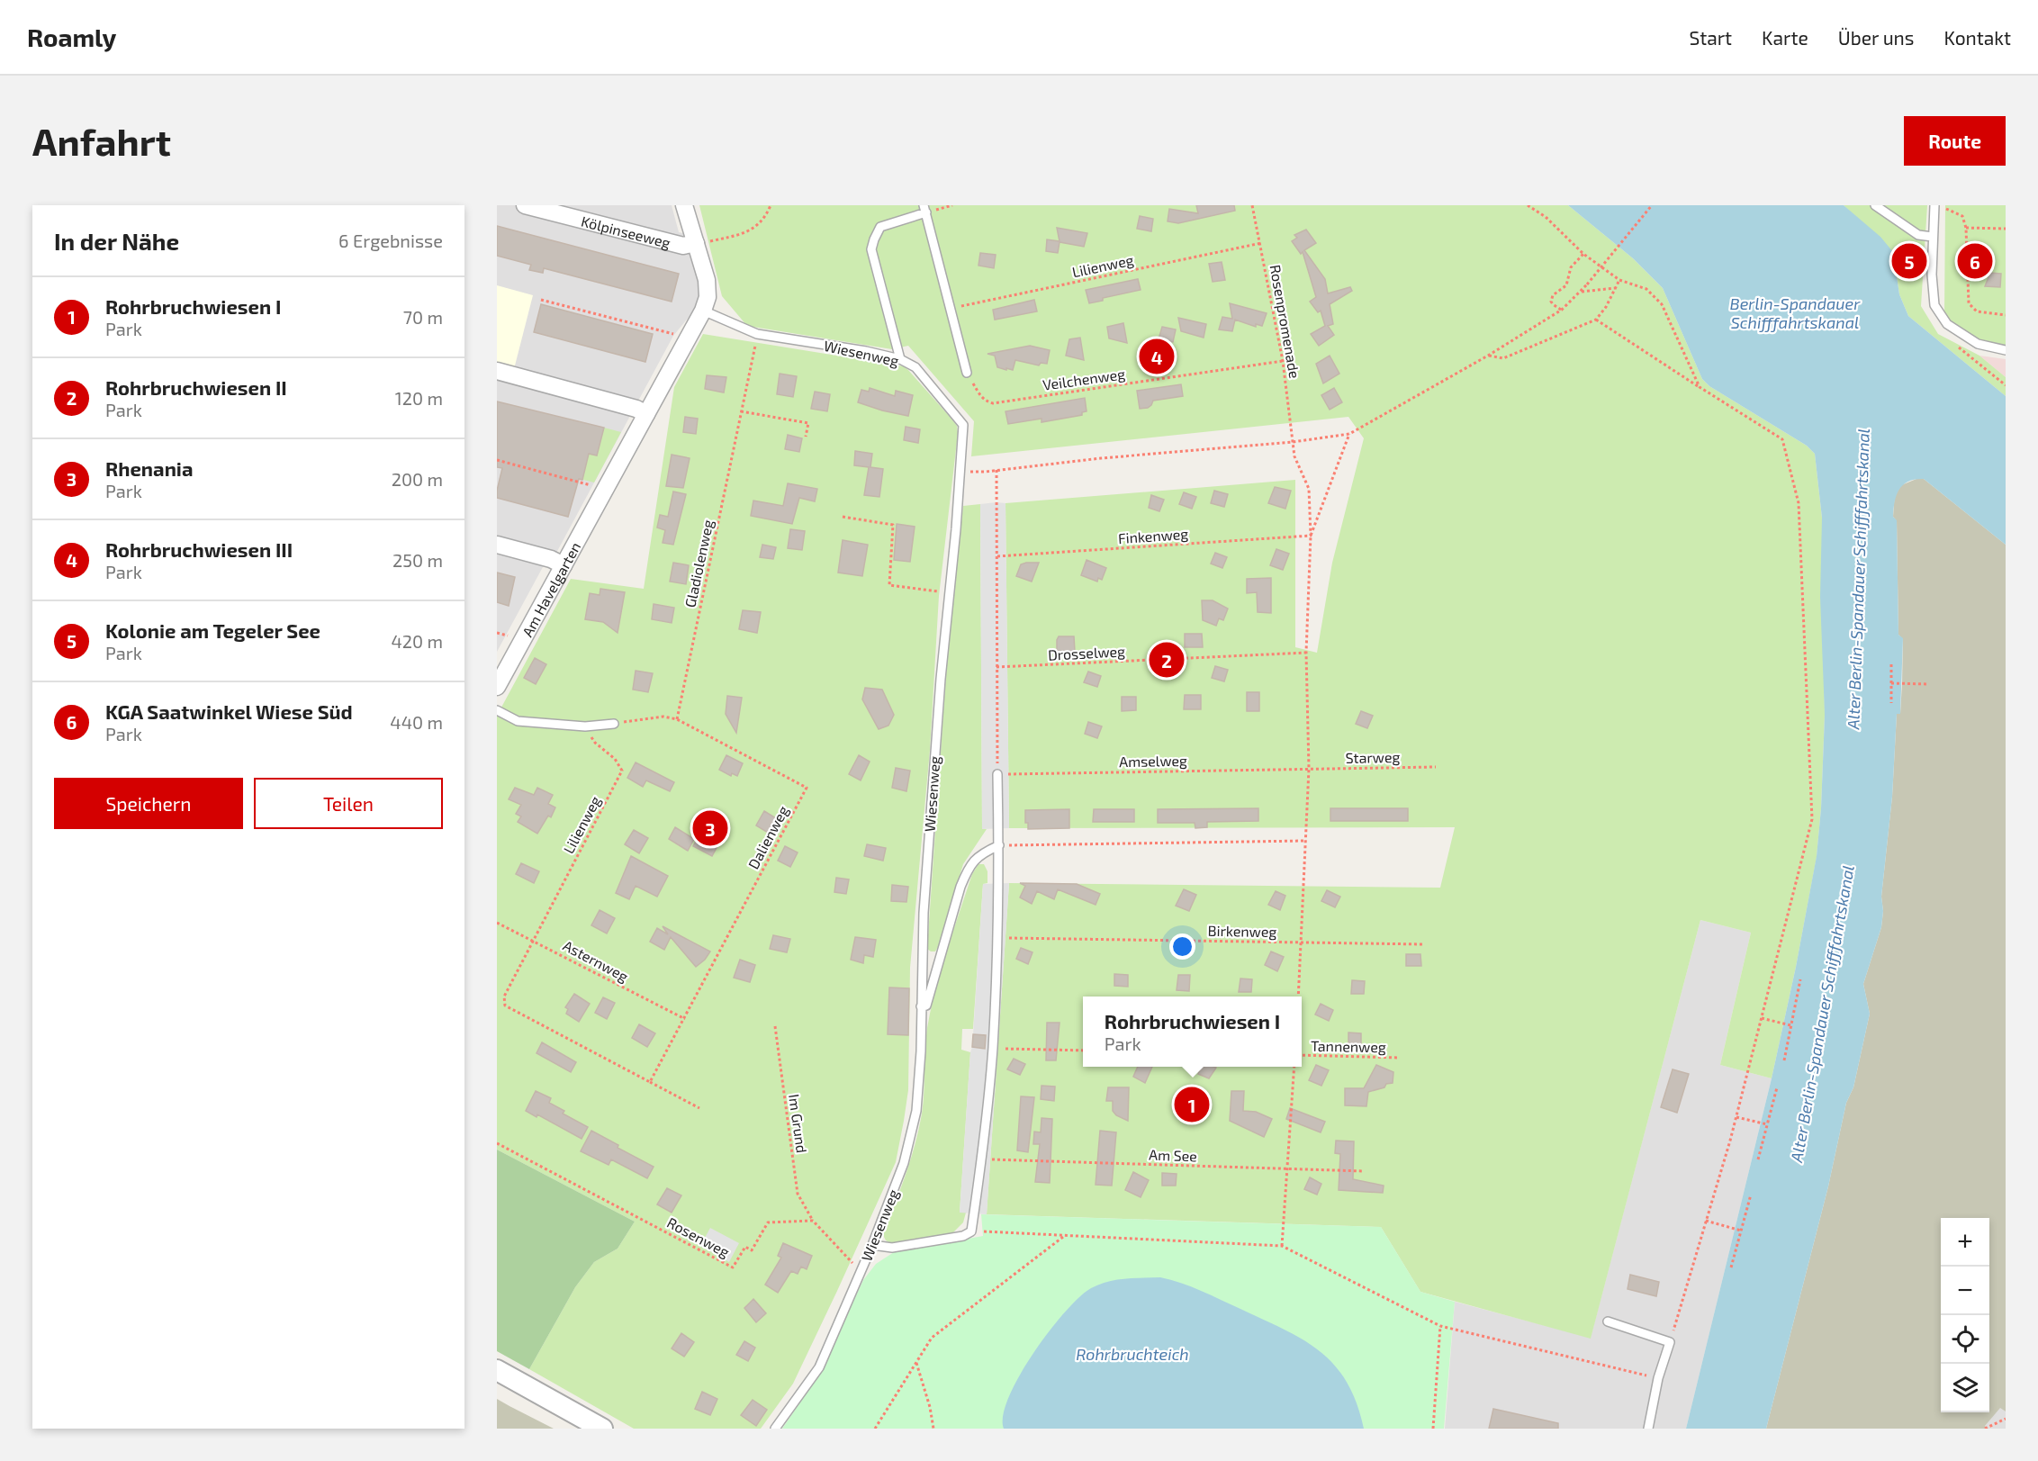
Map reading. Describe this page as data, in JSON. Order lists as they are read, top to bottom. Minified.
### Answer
{"streets":{"street":["Kölpinseeweg","Am Havelgarten"],"lane":["Wiesenweg"],"path":["Lilienweg","Rosenpromenade","Veilchenweg","Finkenweg","Gladiolenweg","Drosselweg","Starweg","Amselweg","Dalienweg","Birkenweg","Asternweg","Tannenweg","Im Grund","Am See","Rosenweg"]},"crossings":[["Kölpinseeweg","Am Havelgarten"],["Lilienweg","Rosenpromenade"],["Lilienweg","Asternweg"],["Rosenpromenade","Veilchenweg"],["Rosenpromenade","Finkenweg"],["Wiesenweg","Gladiolenweg"],["Wiesenweg","Am Havelgarten"],["Gladiolenweg","Dalienweg"],["Starweg","Amselweg"],["Dalienweg","Asternweg"],["Im Grund","Rosenweg"]],"water":["Berlin-Spandauer Schifffahrtskanal","Alter Berlin-Spandauer Schifffahrtskanal","Rohrbruchteich"],"page":{"header":"Roamly","nav":["Start","Karte","Über uns","Kontakt"],"buttons":["Route",["Speichern","Teilen"]],"title":"Anfahrt","heading":["In der Nähe","6 Ergebnisse"],"pins":["5","6","4","2","3","1"],"list":[{"mark":"1","name":"Rohrbruchwiesen I","note":"Park","value":"70 m"},{"mark":"2","name":"Rohrbruchwiesen II","note":"Park","value":"120 m"},{"mark":"3","name":"Rhenania","note":"Park","value":"200 m"},{"mark":"4","name":"Rohrbruchwiesen III","note":"Park","value":"250 m"},{"mark":"5","name":"Kolonie am Tegeler See","note":"Park","value":"420 m"},{"mark":"6","name":"KGA Saatwinkel Wiese Süd","note":"Park","value":"440 m"}],"popup":["Rohrbruchwiesen I","Park"],"map_buttons":["+","−"]}}
